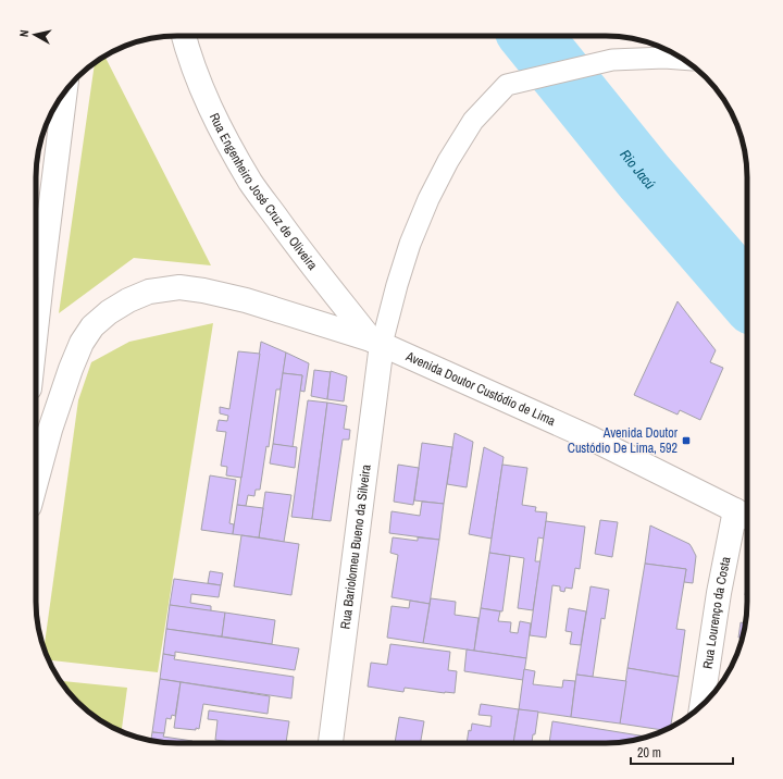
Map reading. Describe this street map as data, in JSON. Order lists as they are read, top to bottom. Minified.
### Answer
{"streets":{"main road":["Rua Engenheiro José Cruz de Oliveira","Avenida Doutor Custódio de Lima","Rua Bariolomeu Bueno da Silveira","Rua Lourenço da Costa"]},"crossings":[["Rua Engenheiro José Cruz de Oliveira","Avenida Doutor Custódio de Lima"],["Rua Engenheiro José Cruz de Oliveira","Rua Bariolomeu Bueno da Silveira"],["Avenida Doutor Custódio de Lima","Rua Bariolomeu Bueno da Silveira"],["Avenida Doutor Custódio de Lima","Rua Lourenço da Costa"]],"water":["Rio Jacú"],"places":{"transit":["Avenida Doutor Custódio De Lima, 592"]},"scale_bar":"20 m","north":"left"}
